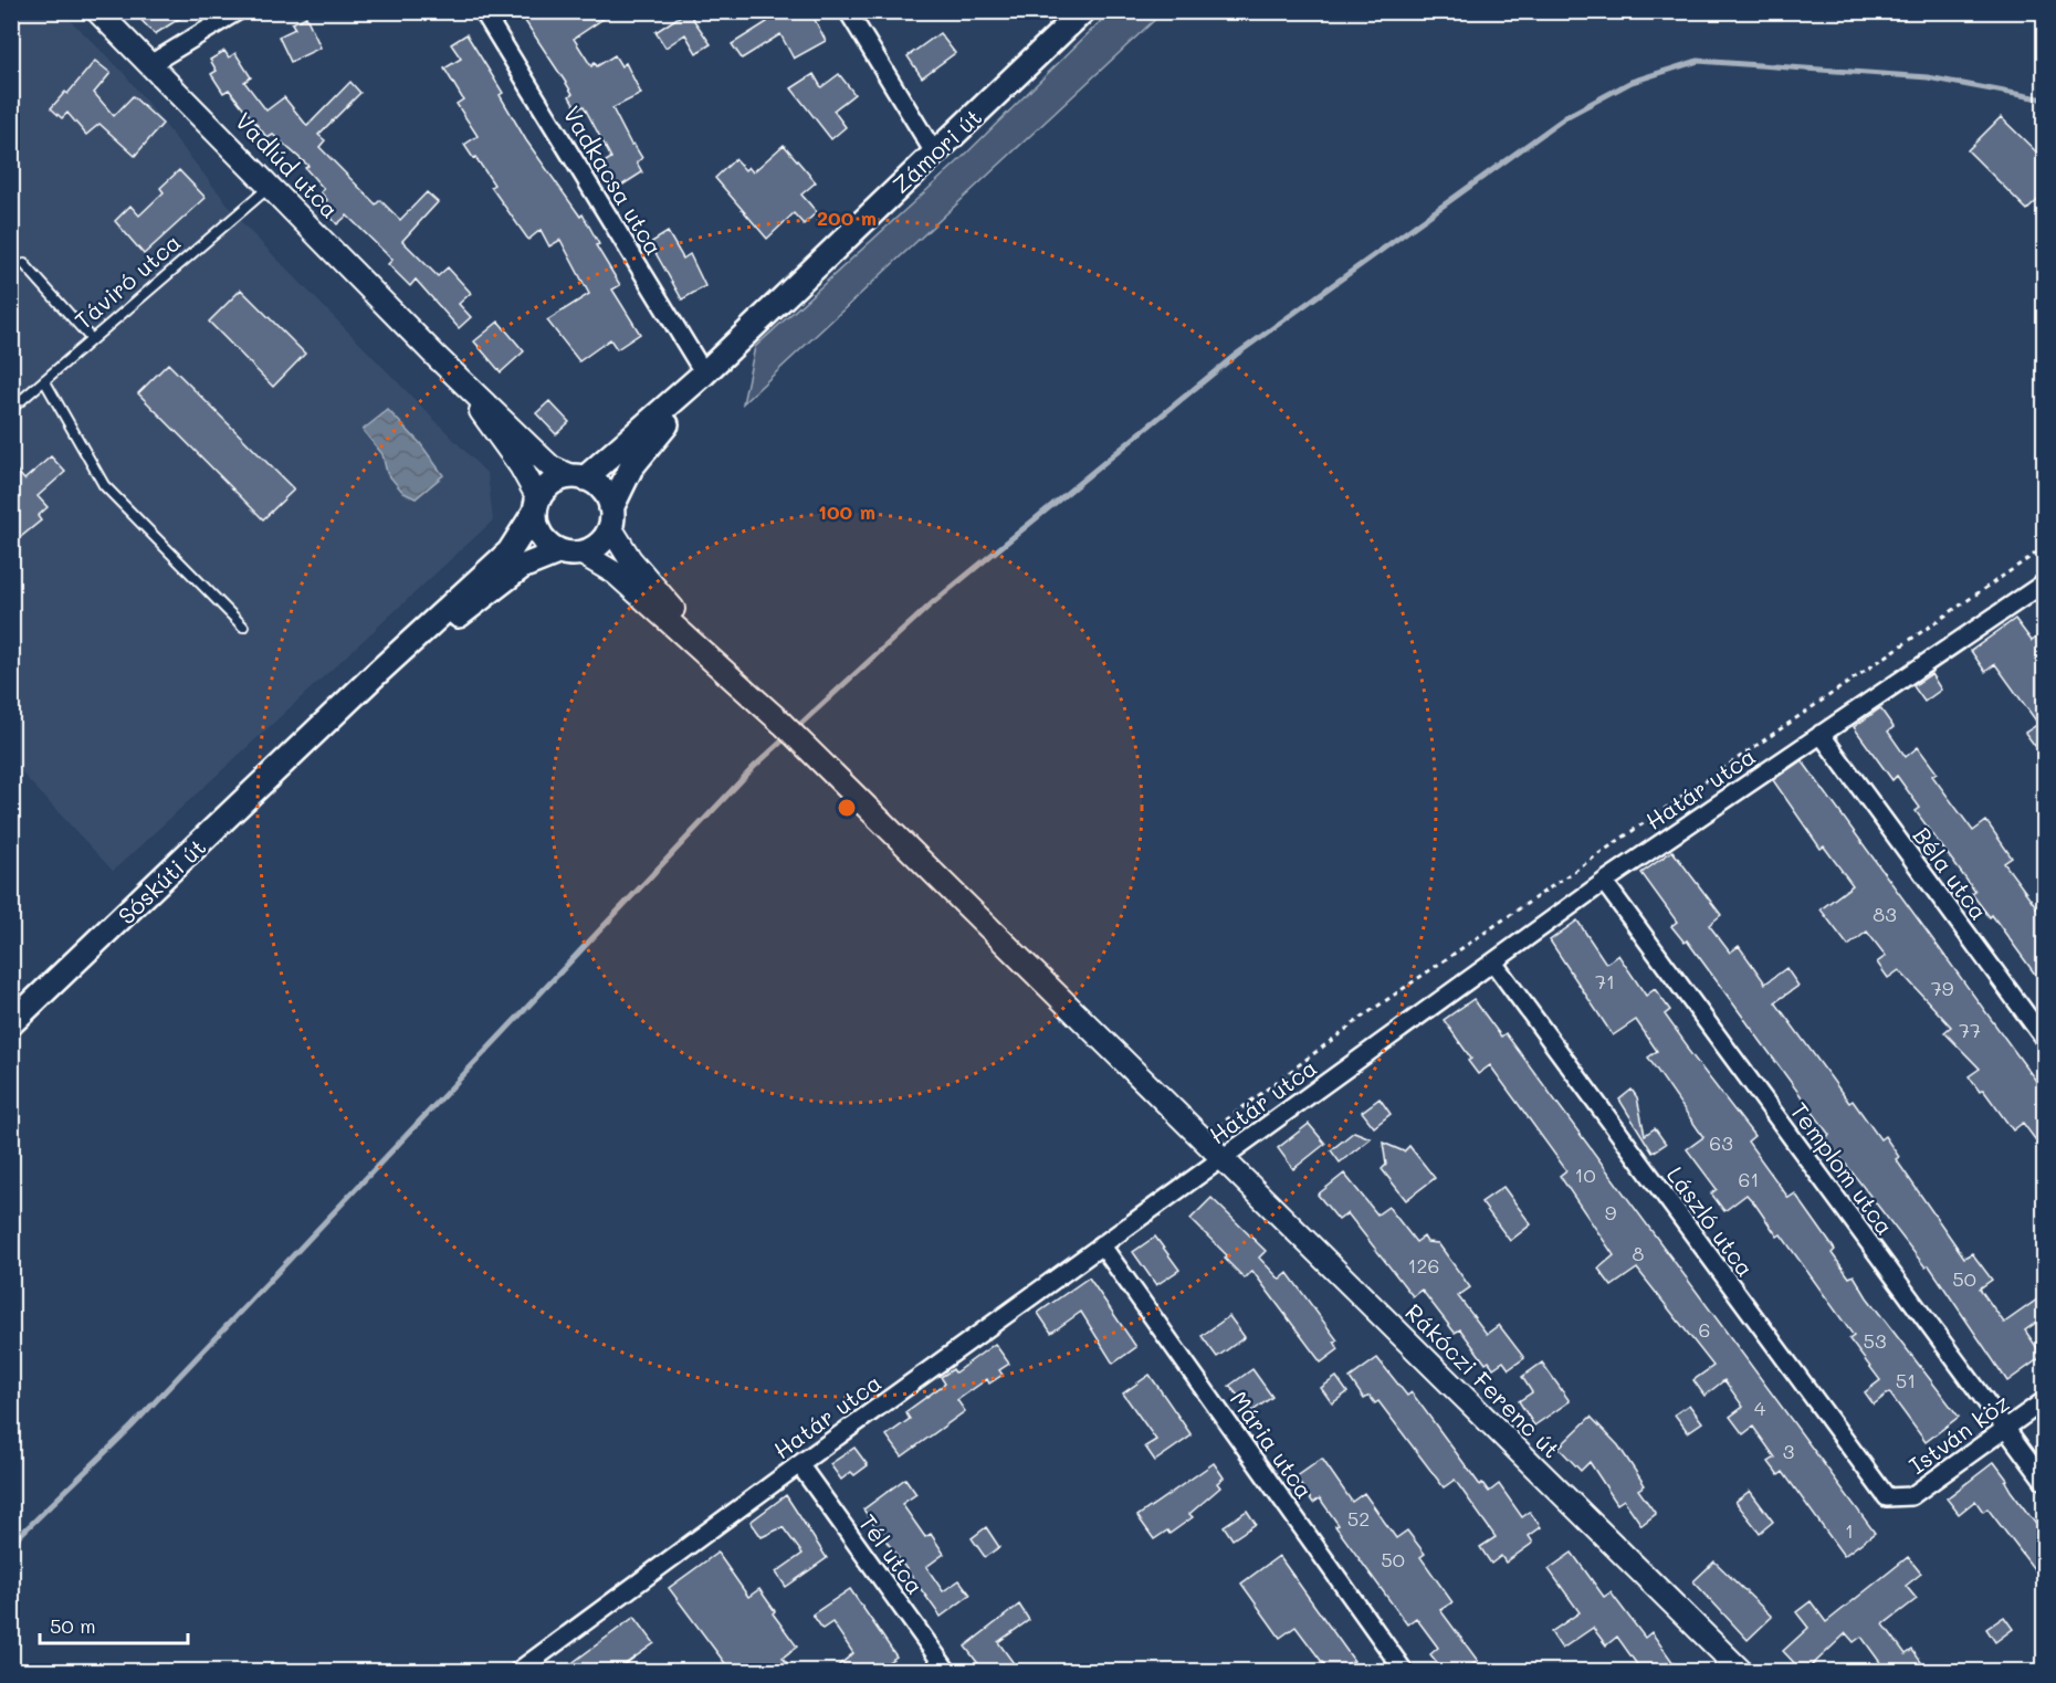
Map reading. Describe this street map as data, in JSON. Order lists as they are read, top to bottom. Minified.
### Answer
{"streets":{"main road":["Zámori út","Sóskúti út"],"street":["Vadlúd utca","Vadkacsa utca","Határ utca","Béla utca","Templom utca","László utca","Rákóczi Ferenc út","István köz","Mária utca","Tél utca"],"lane":["Táviró utca"]},"crossings":[["Zámori út","Vadlúd utca"],["Zámori út","Vadkacsa utca"],["Zámori út","Sóskúti út"],["Vadlúd utca","Táviró utca"],["Vadlúd utca","Sóskúti út"],["Határ utca","Béla utca"],["Határ utca","Templom utca"],["Határ utca","László utca"],["Határ utca","Rákóczi Ferenc út"],["Határ utca","Mária utca"],["Határ utca","Tél utca"],["Templom utca","István köz"],["László utca","István köz"]],"house_numbers":["83","71","79","77","63","10","61","9","8","126","50","6","53","51","4","3","52","1","50"],"scale_bar":"50 m","rings":["200 m","100 m"]}
